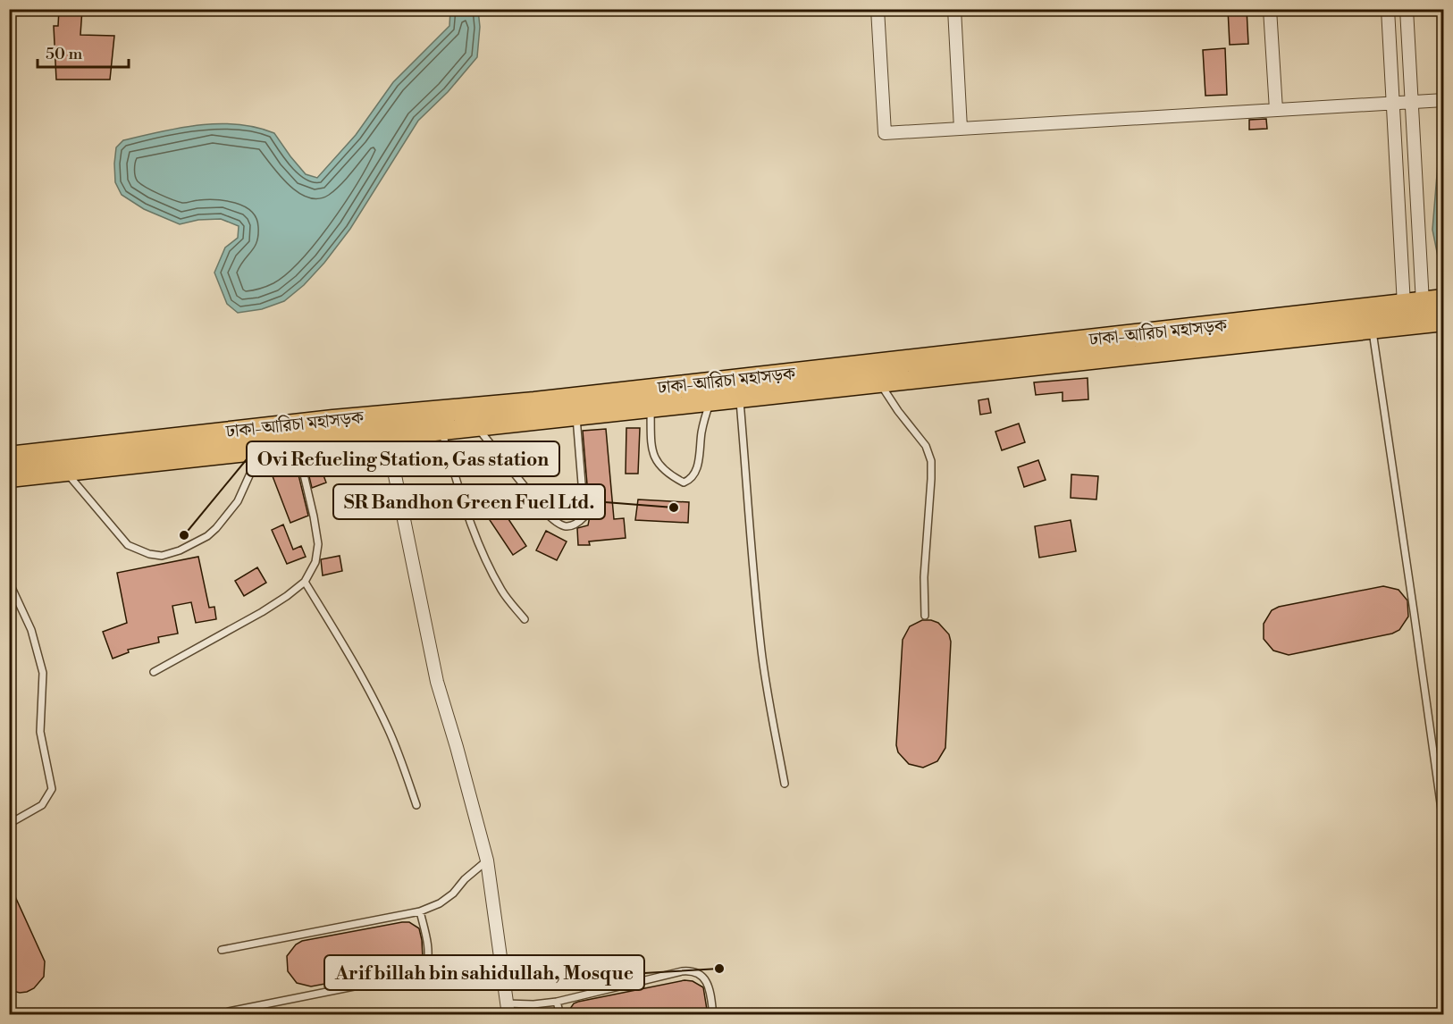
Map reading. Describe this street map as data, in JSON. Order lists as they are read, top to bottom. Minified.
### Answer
{"streets":{"highway":["ঢাকা-আরিচা মহাসড়ক"]},"places":["SR Bandhon Green Fuel Ltd.","Ovi Refueling Station, Gas station","Arif billah bin sahidullah, Mosque"],"scale_bar":"50 m"}
